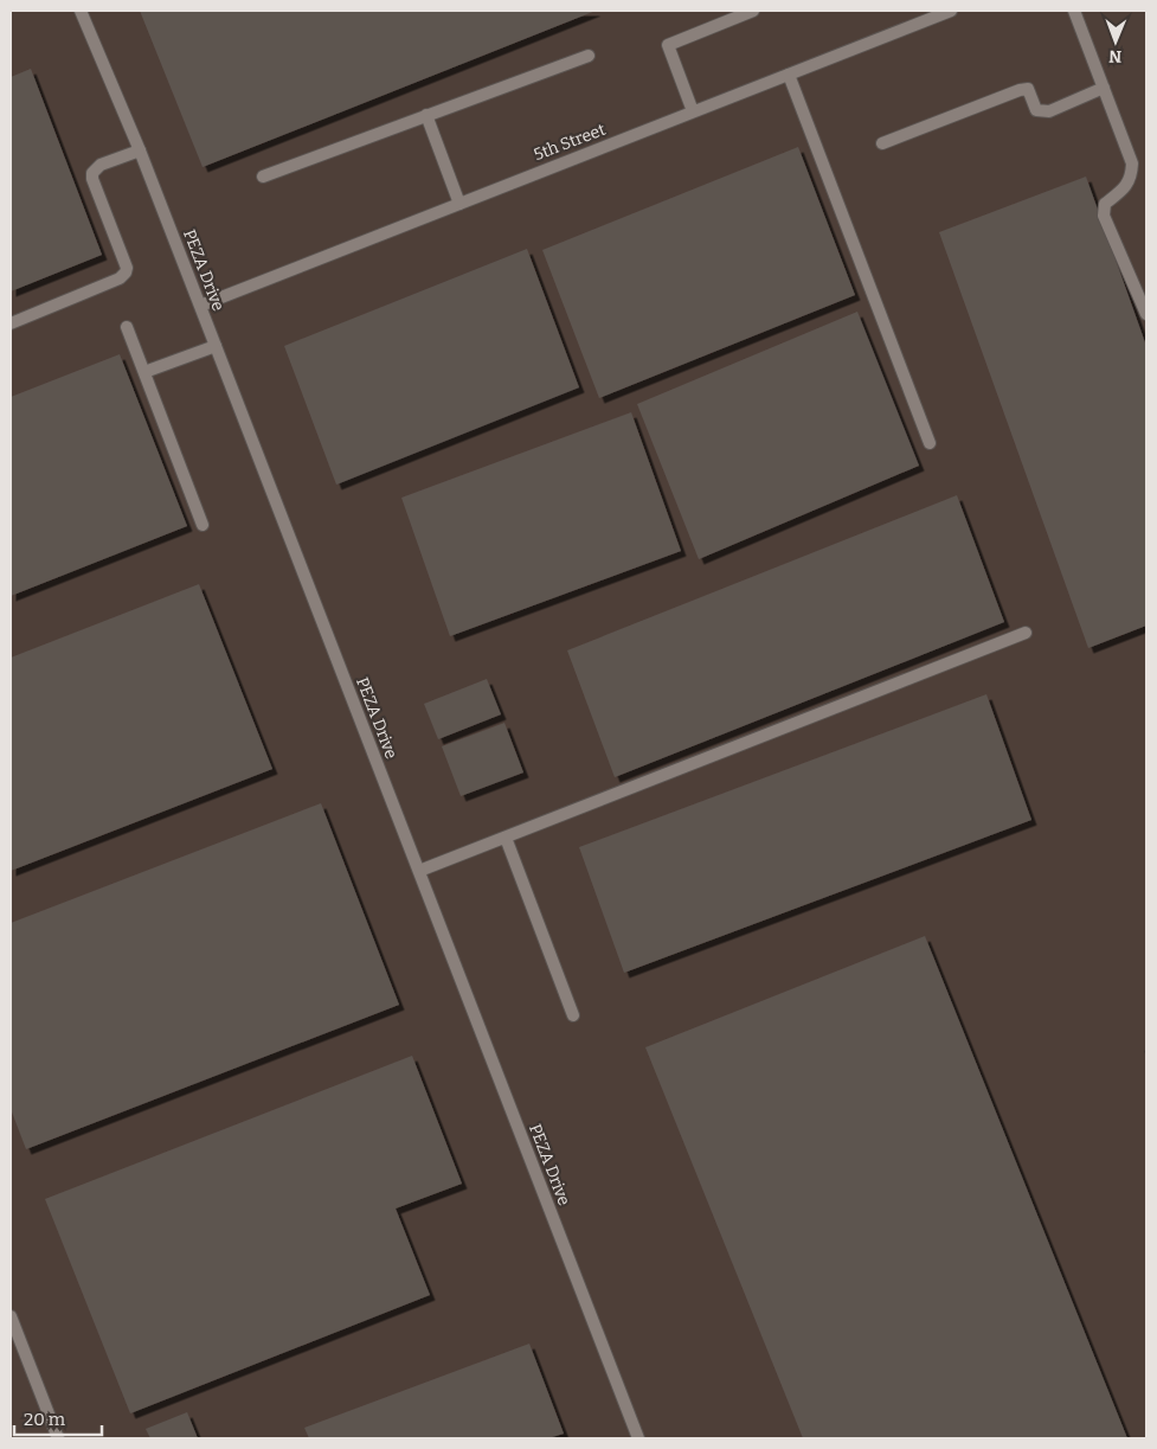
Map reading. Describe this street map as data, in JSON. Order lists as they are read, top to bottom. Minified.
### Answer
{"streets":{"street":["5th Street","PEZA Drive"]},"crossings":[["5th Street","PEZA Drive"]],"scale_bar":"20 m","north":"bottom"}
